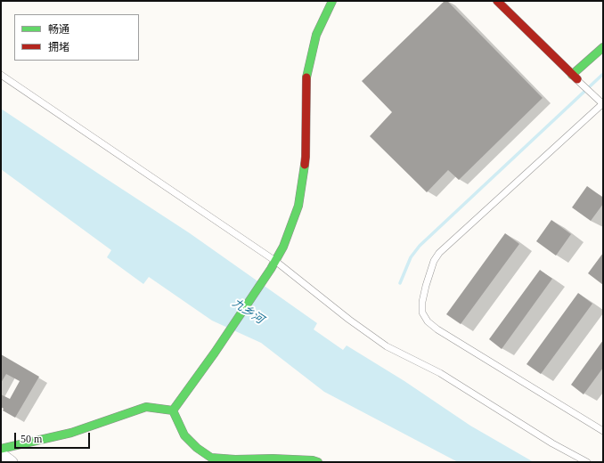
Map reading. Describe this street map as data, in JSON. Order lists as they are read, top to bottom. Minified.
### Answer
{"water":["九乡河"],"legend":["畅通","拥堵"],"scale_bar":"50 m"}
